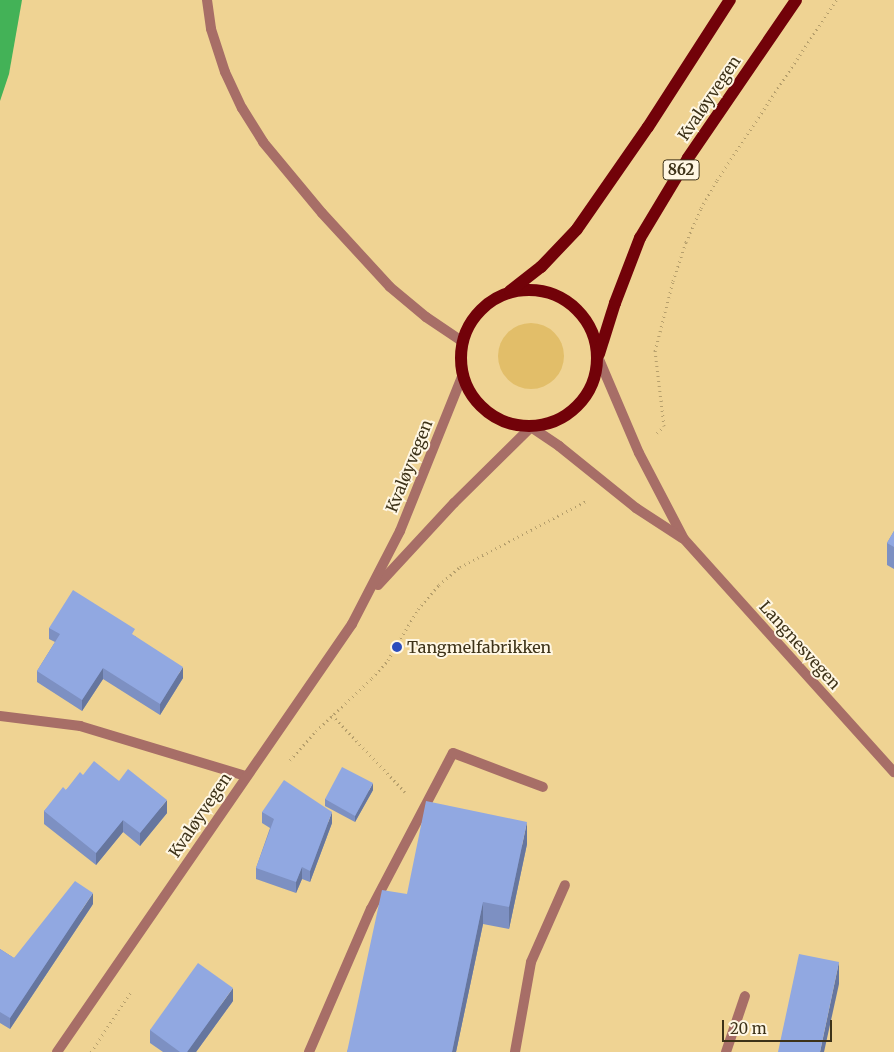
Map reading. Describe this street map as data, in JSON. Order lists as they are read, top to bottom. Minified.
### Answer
{"streets":{"main road":["Kvaløyvegen","862"],"street":["Langnesvegen"]},"crossings":[["Kvaløyvegen","862"],["Kvaløyvegen","Langnesvegen"],["862","Langnesvegen"]],"places":["Tangmelfabrikken"],"scale_bar":"20 m"}
